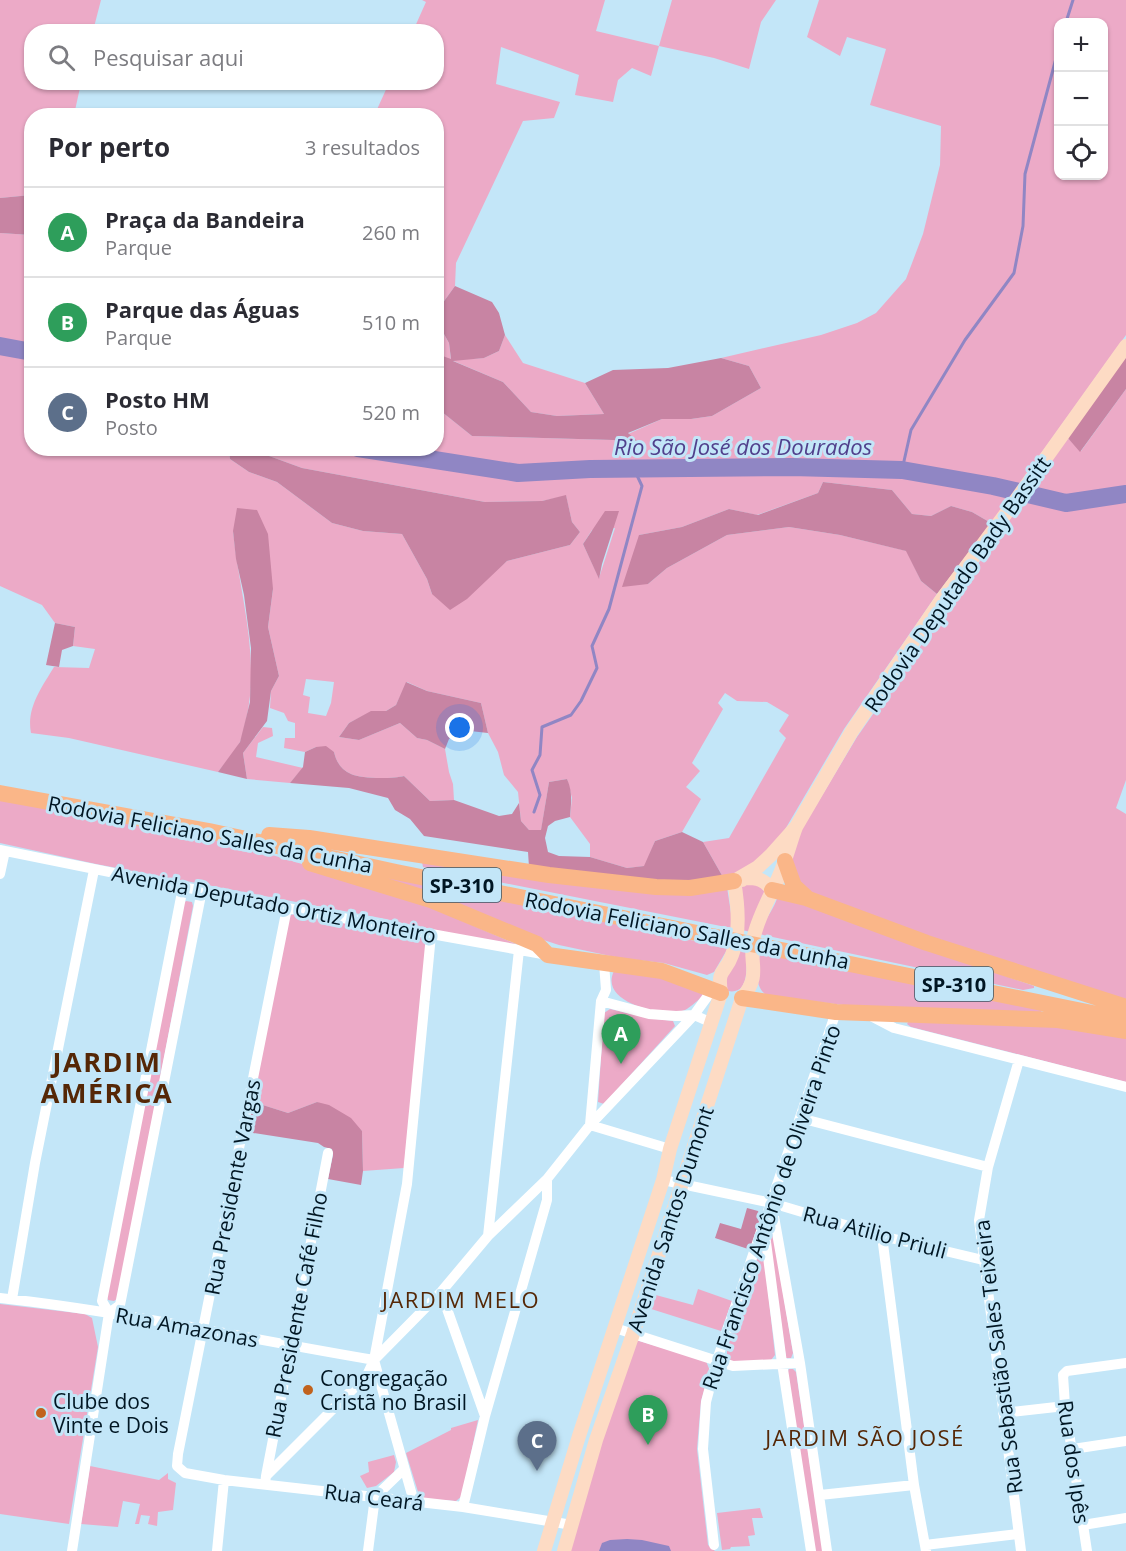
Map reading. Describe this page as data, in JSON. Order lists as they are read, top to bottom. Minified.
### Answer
{"streets":{"main road":["Rodovia Feliciano Salles da Cunha","SP-310"],"street":["Rodovia Deputado Bady Bassitt","Avenida Deputado Ortiz Monteiro","Rua Presidente Vargas","Rua Francisco Antônio de Oliveira Pinto","Avenida Santos Dumont","Rua Atilio Priuli","Rua Presidente Café Filho","Rua Amazonas","Rua Sebastião Sales Teixeira","Rua dos Ipês","Rua Ceará"]},"crossings":[["Rodovia Deputado Bady Bassitt","Avenida Santos Dumont"],["Avenida Deputado Ortiz Monteiro","Rua Presidente Vargas"],["Rua Presidente Vargas","Rua Amazonas"],["Rua Presidente Vargas","Rua Ceará"],["Rua Francisco Antônio de Oliveira Pinto","Rua Atilio Priuli"],["Avenida Santos Dumont","Rua Atilio Priuli"],["Avenida Santos Dumont","Rua Ceará"],["Rua Atilio Priuli","Rua Sebastião Sales Teixeira"],["Rua Presidente Café Filho","Rua Amazonas"],["Rua Presidente Café Filho","Rua Ceará"]],"districts":["JARDIM AMÉRICA","JARDIM MELO","JARDIM SÃO JOSÉ"],"water":["Rio São José dos Dourados"],"places":["Congregação Cristã no Brasil","Clube dos Vinte e Dois"],"page":{"map_buttons":["+","−"],"search":"Pesquisar aqui","heading":["Por perto","3 resultados"],"list":[{"mark":"A","name":"Praça da Bandeira","note":"Parque","value":"260 m"},{"mark":"B","name":"Parque das Águas","note":"Parque","value":"510 m"},{"mark":"C","name":"Posto HM","note":"Posto","value":"520 m"}],"pins":["A","B","C"]}}
